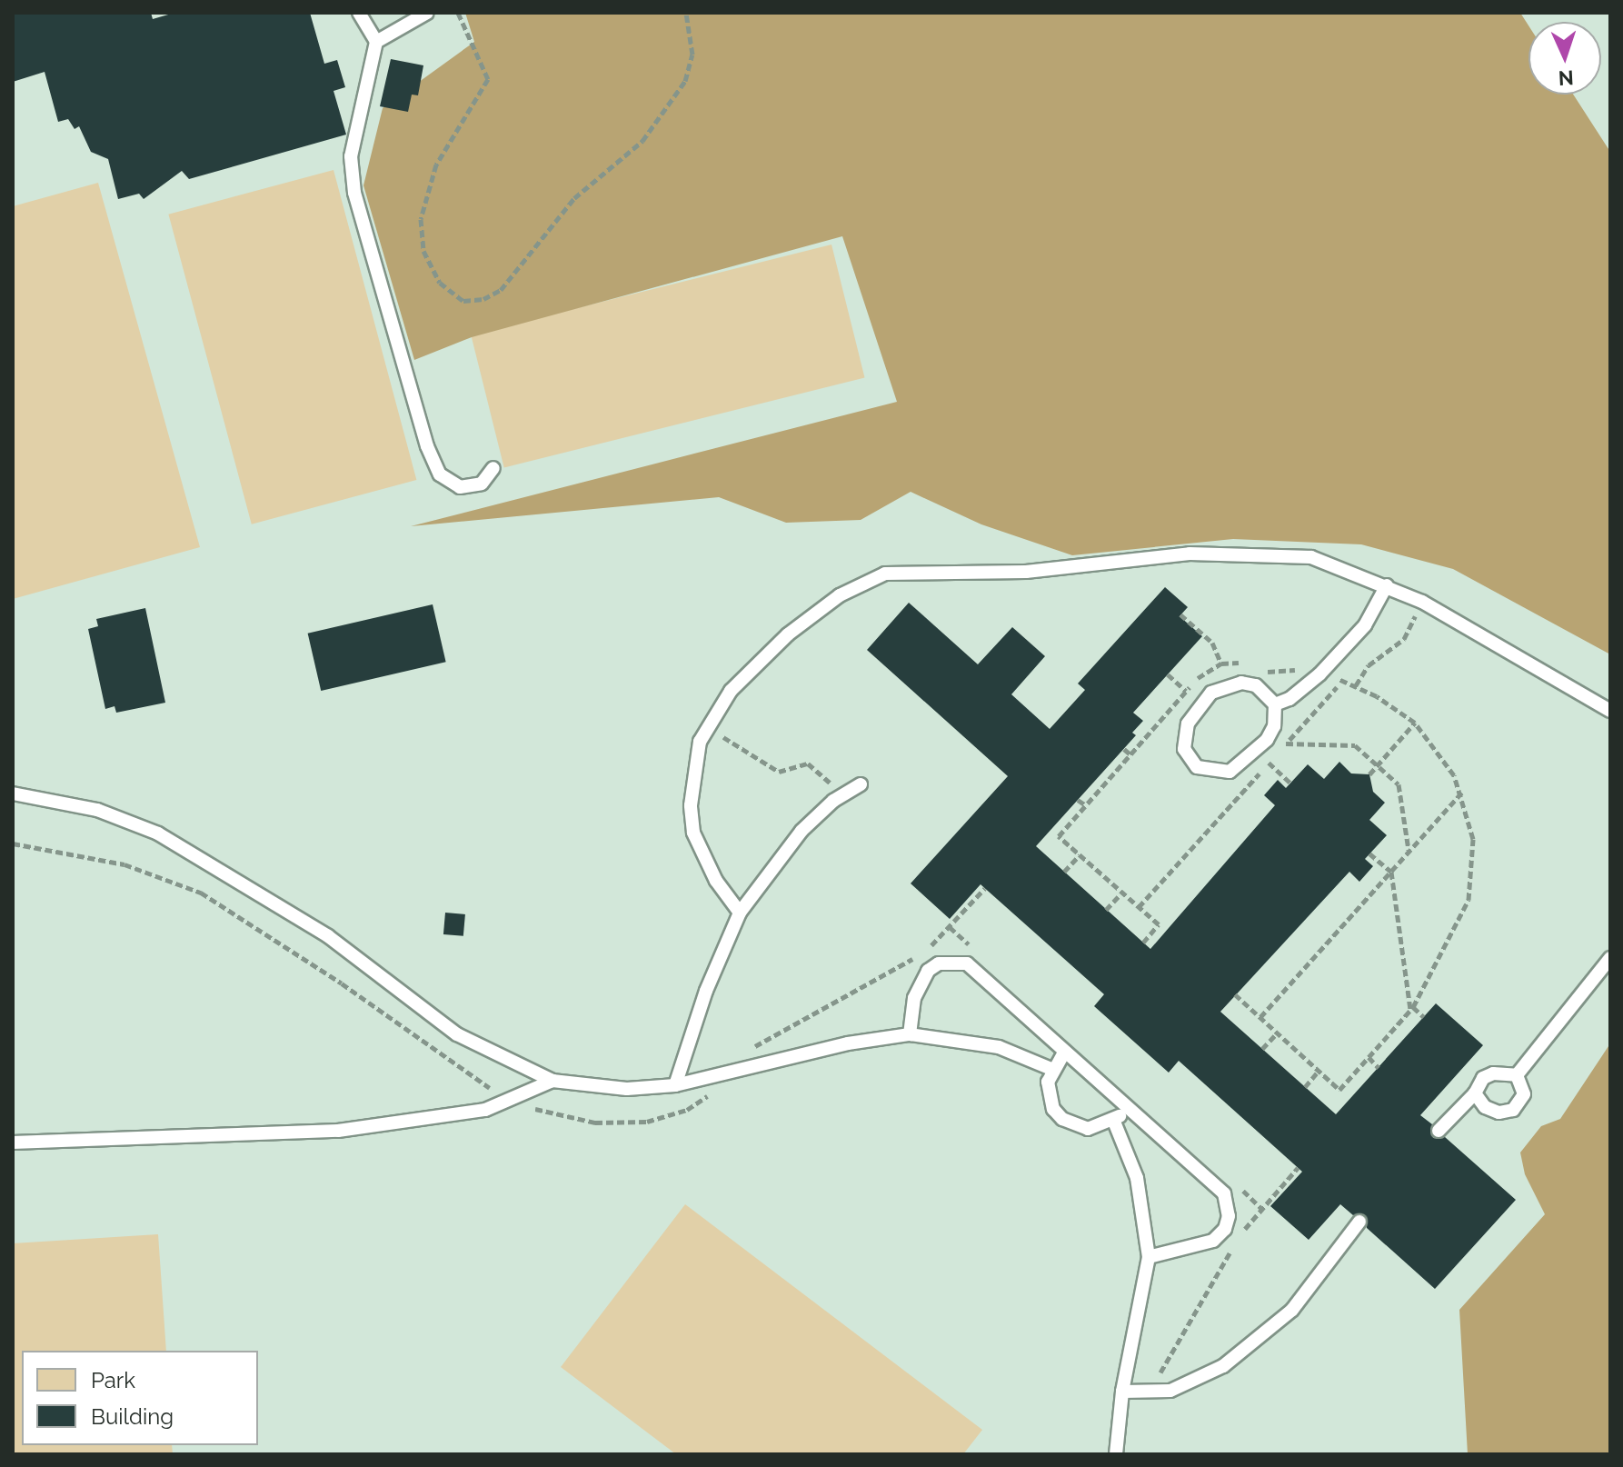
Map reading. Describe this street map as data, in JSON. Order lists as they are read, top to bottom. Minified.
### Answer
{"legend":["Park","Building"],"north":"bottom"}
